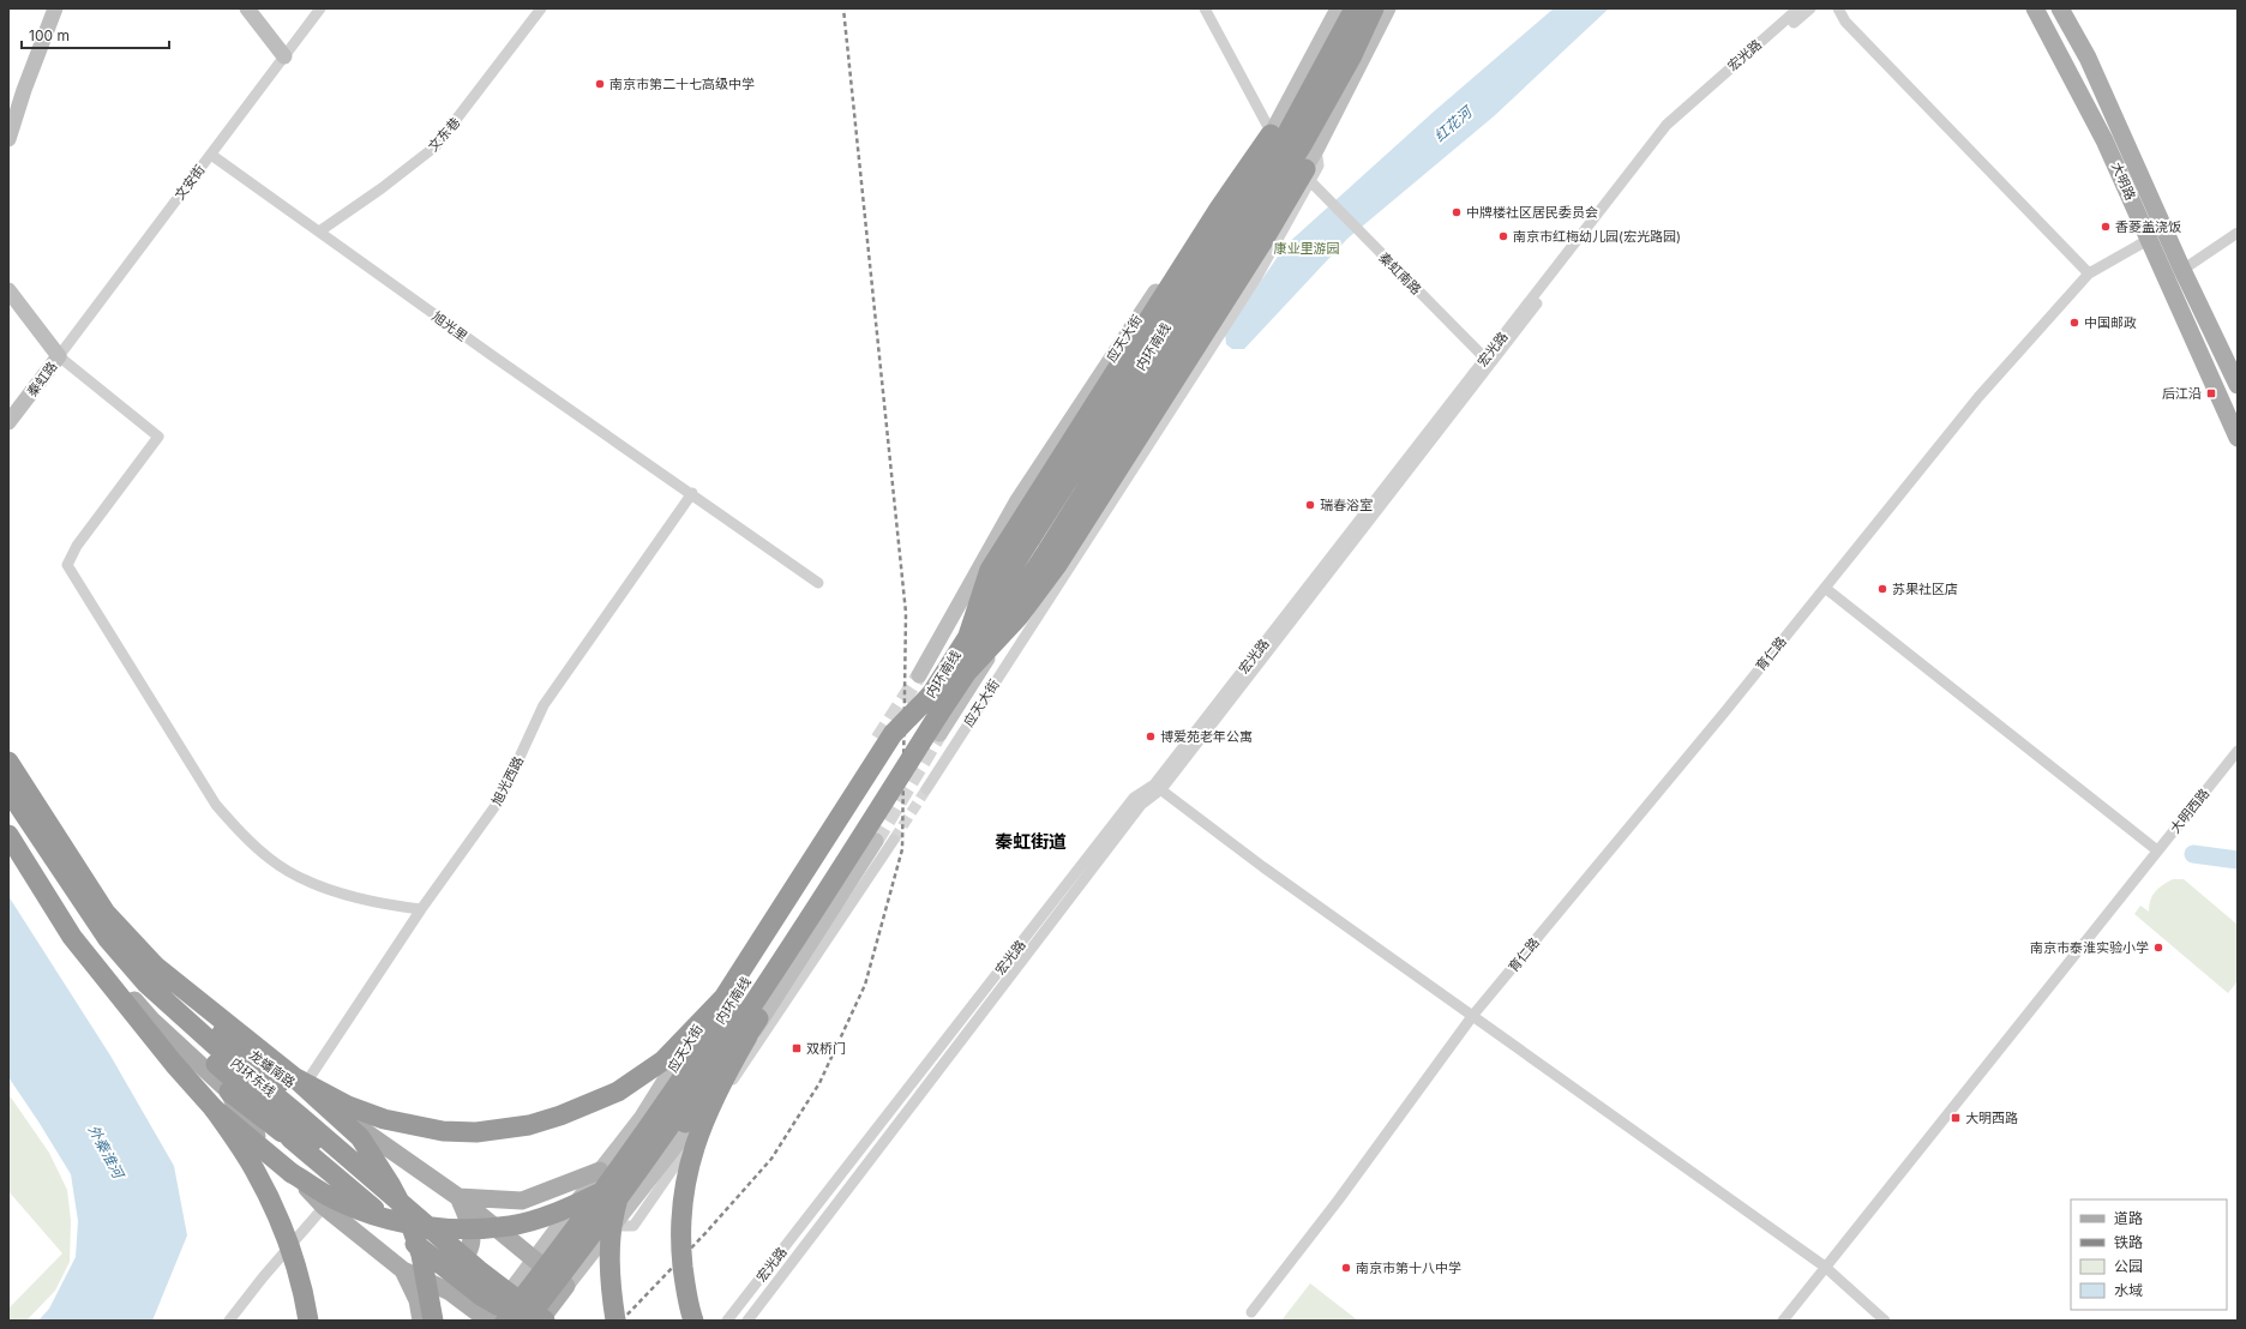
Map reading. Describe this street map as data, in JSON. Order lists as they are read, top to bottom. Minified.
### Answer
{"streets":{"highway":["内环南线","内环东线"],"main road":["大明路","应天大街","秦虹路","龙蟠南路"],"street":["宏光路","文东巷","文安街","秦虹南路","旭光里","育仁路","旭光西路","大明西路"]},"crossings":[["宏光路","秦虹南路"],["文东巷","旭光里"],["大明路","育仁路"],["文安街","旭光里"],["文安街","秦虹路"],["秦虹南路","应天大街"],["旭光里","旭光西路"],["应天大街","内环南线"],["应天大街","龙蟠南路"],["内环南线","内环东线"],["旭光西路","龙蟠南路"]],"districts":["秦虹街道"],"water":["红花河","外秦淮河"],"parks":["康业里游园"],"places":{"other":["南京市第二十七高级中学","中牌楼社区居民委员会","香菱盖浇饭","南京市红梅幼儿园(宏光路园)","中国邮政","瑞春浴室","苏果社区店","博爱苑老年公寓","南京市泰淮实验小学","南京市第十八中学"],"transit":["后江沿","双桥门","大明西路"]},"legend":["道路","铁路","公园","水域"],"scale_bar":"100 m"}
